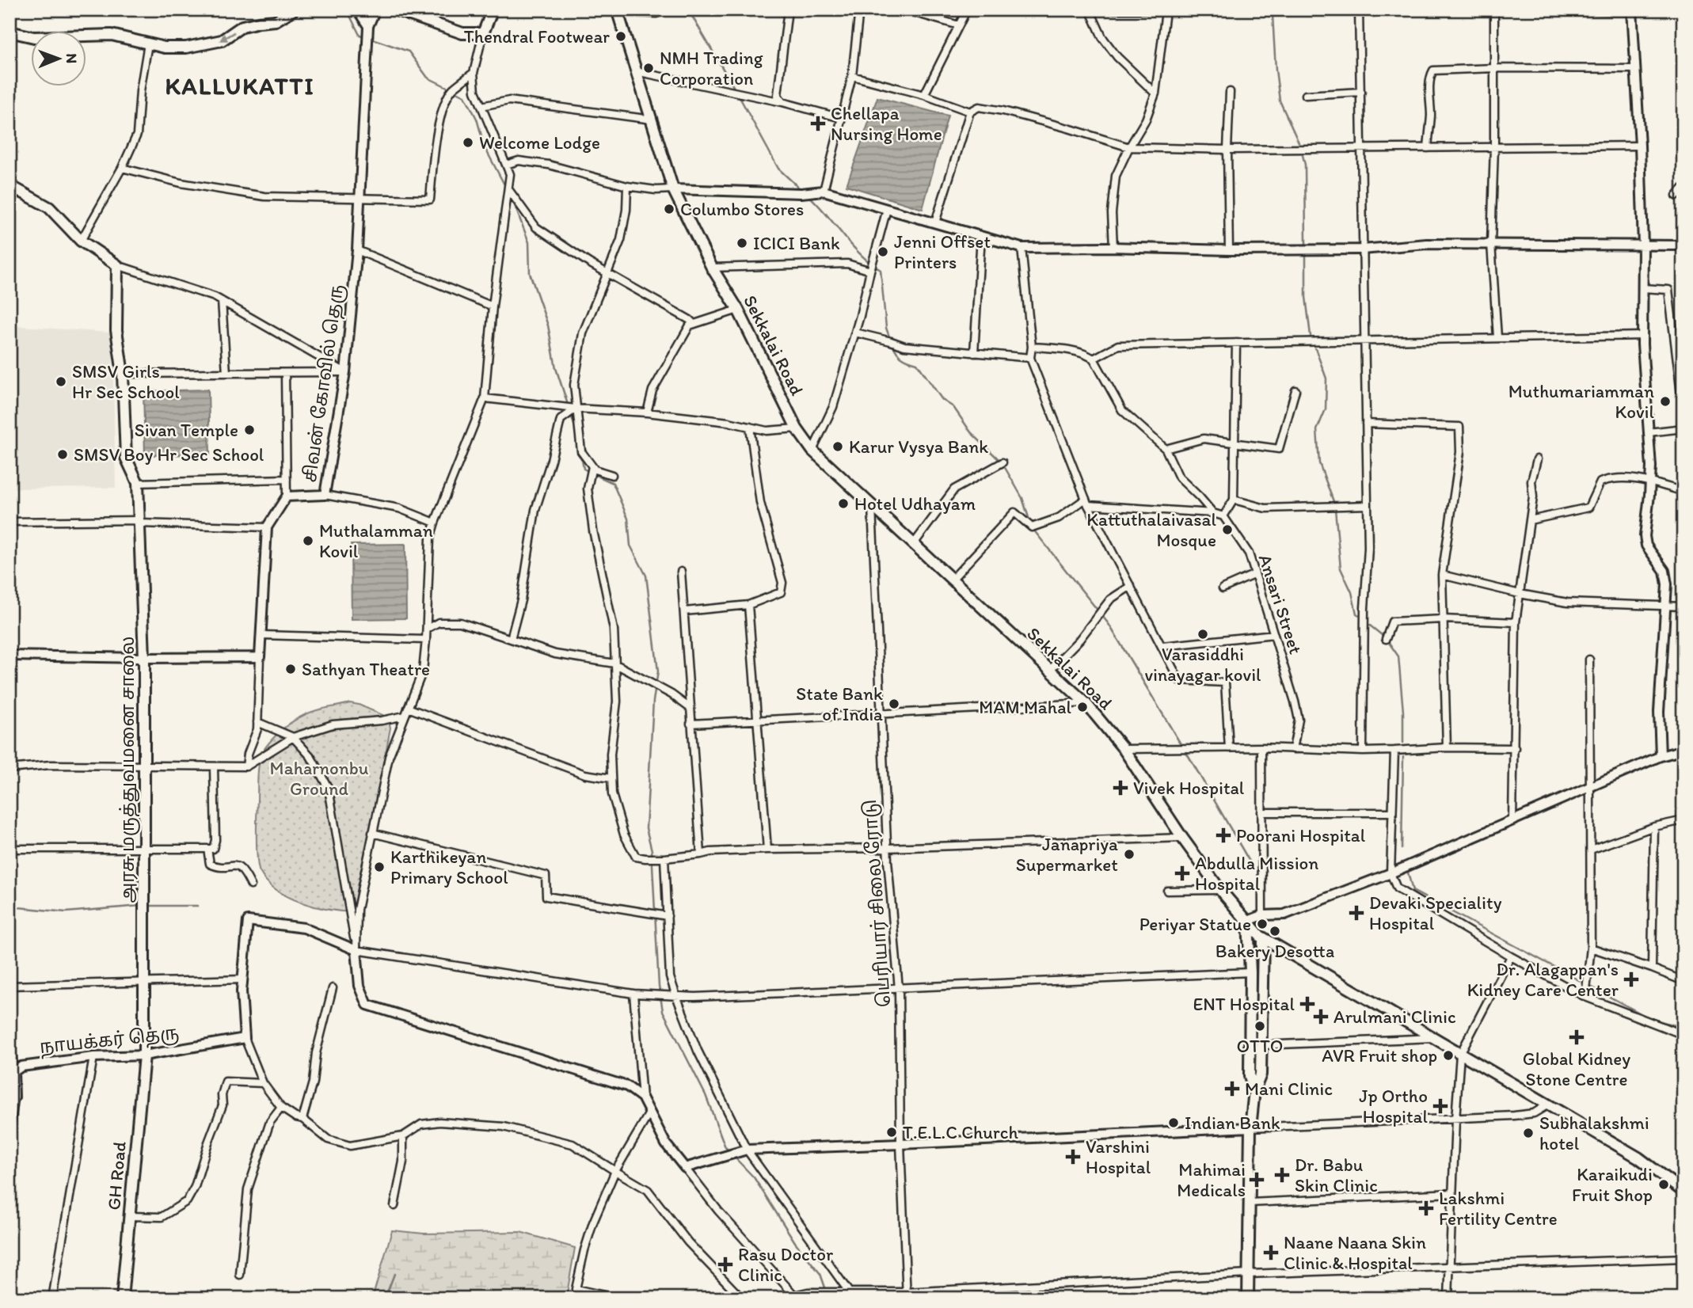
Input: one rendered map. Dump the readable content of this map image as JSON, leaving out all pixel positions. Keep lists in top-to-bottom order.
{
  "streets": {
    "main road": ["Sekkalai Road", "அரசு மருத்துவமனை சாலை", "GH Road"],
    "street": [
      "சிவன் கோவில் தெரு",
      "Ansari Street",
      "பெரியார் சிலை ரோடு",
      "நாயக்கர் தெரு"
    ]
  },
  "crossings": [
    ["Sekkalai Road", "பெரியார் சிலை ரோடு"],
    ["அரசு மருத்துவமனை சாலை", "நாயக்கர் தெரு"],
    ["அரசு மருத்துவமனை சாலை", "GH Road"],
    ["நாயக்கர் தெரு", "GH Road"]
  ],
  "districts": ["KALLUKATTI"],
  "parks": ["Maharnonbu Ground"],
  "places": {
    "other": [
      "Thendral Footwear",
      "NMH Trading Corporation",
      "Welcome Lodge",
      "Columbo Stores",
      "ICICI Bank",
      "Jenni Offset Printers",
      "SMSV Girls Hr Sec School",
      "Muthumariamman Kovil",
      "Sivan Temple",
      "Karur Vysya Bank",
      "SMSV Boy Hr Sec School",
      "Hotel Udhayam",
      "Kattuthalaivasal Mosque",
      "Muthalamman Kovil",
      "Varasiddhi vinayagar kovil",
      "Sathyan Theatre",
      "State Bank of India",
      "MAM Mahal",
      "Janapriya Supermarket",
      "Karthikeyan Primary School",
      "Periyar Statue",
      "Bakery Desotta",
      "OTTO",
      "AVR Fruit shop",
      "Indian Bank",
      "T.E.L.C Church",
      "Subhalakshmi hotel",
      "Karaikudi Fruit Shop"
    ],
    "health": [
      "Chellapa Nursing Home",
      "Vivek Hospital",
      "Poorani Hospital",
      "Abdulla Mission Hospital",
      "Devaki Speciality Hospital",
      "Dr. Alagappan's Kidney Care Center",
      "ENT Hospital",
      "Arulmani Clinic",
      "Global Kidney Stone Centre",
      "Mani Clinic",
      "Jp Ortho Hospital",
      "Varshini Hospital",
      "Dr. Babu Skin Clinic",
      "Mahimai Medicals",
      "Lakshmi Fertility Centre",
      "Naane Naana Skin Clinic & Hospital",
      "Rasu Doctor Clinic"
    ]
  },
  "north": "right"
}
